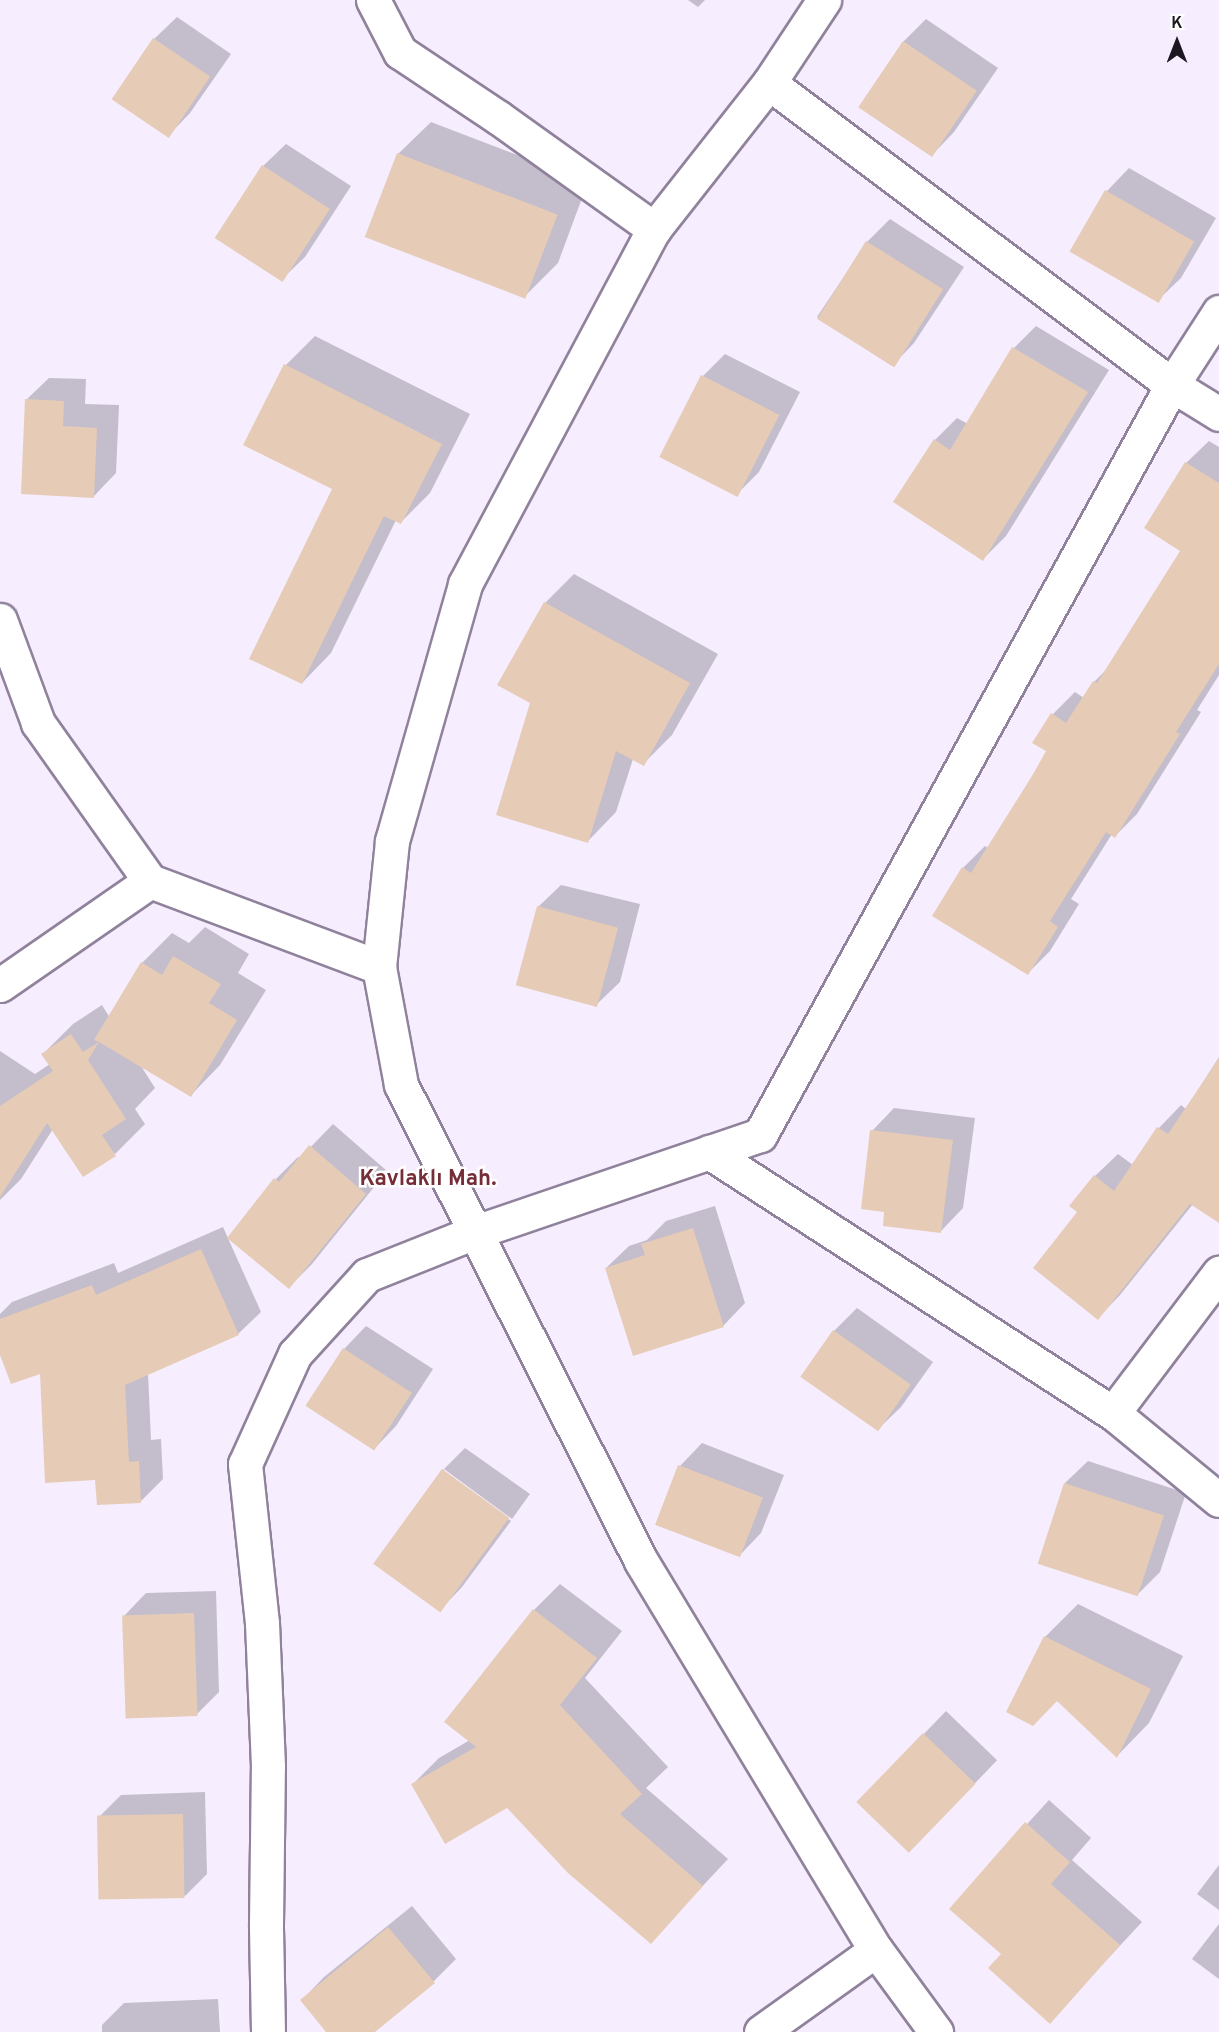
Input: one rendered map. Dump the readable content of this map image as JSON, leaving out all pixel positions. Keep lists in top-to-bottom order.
{
  "districts": ["Kavlaklı Mah."],
  "north": "top"
}
